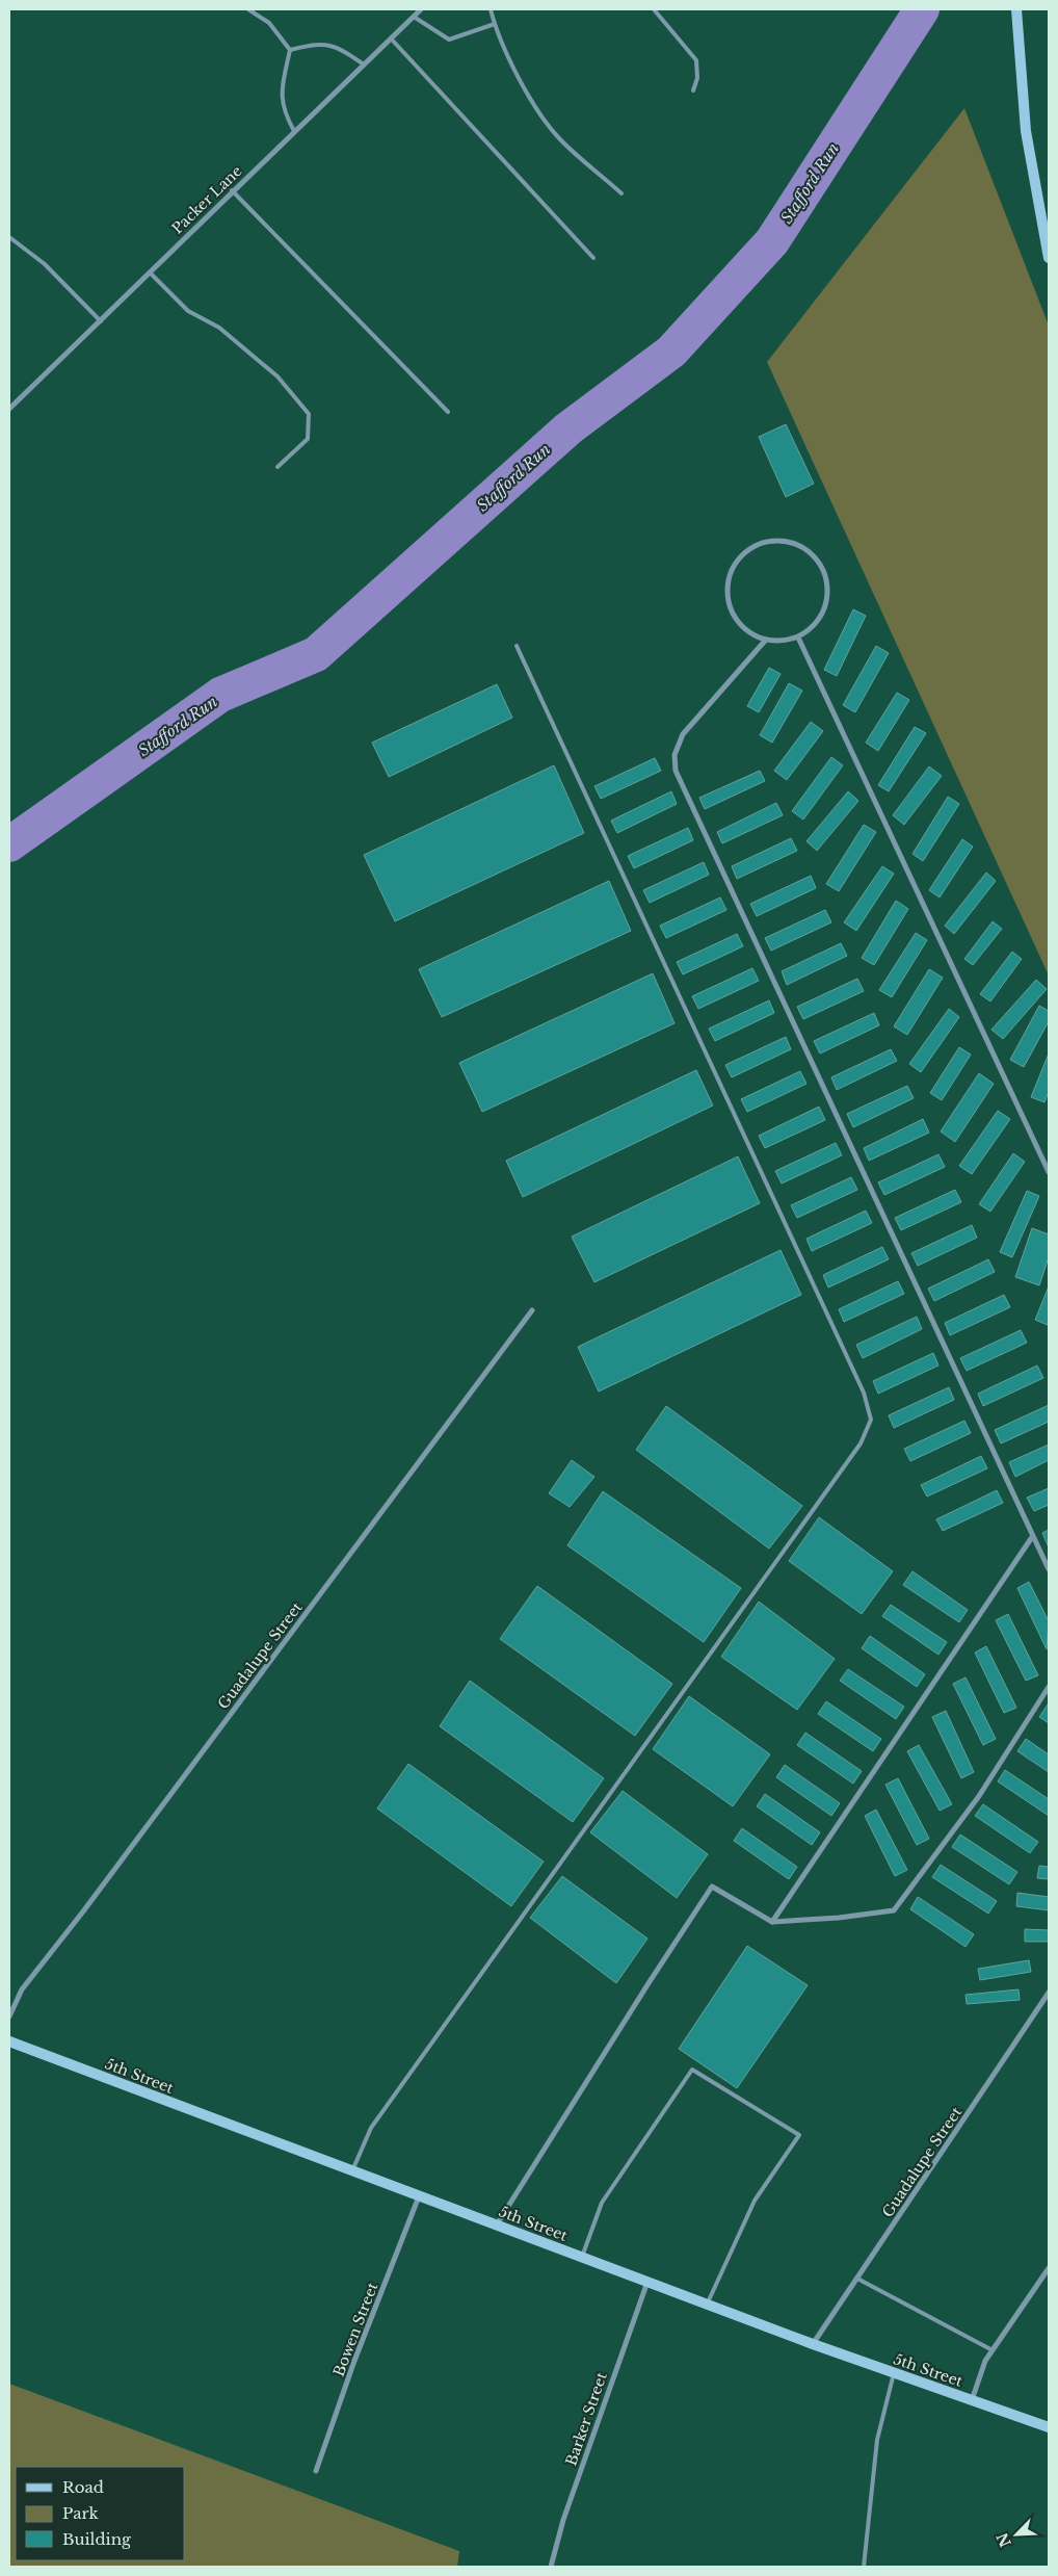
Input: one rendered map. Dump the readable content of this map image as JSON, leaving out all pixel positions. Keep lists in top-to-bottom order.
{
  "streets": {
    "main road": ["5th Street"],
    "street": [
      "Packer Lane",
      "Guadalupe Street",
      "Bowen Street",
      "Barker Street"
    ]
  },
  "crossings": [
    ["Guadalupe Street", "5th Street"],
    ["5th Street", "Bowen Street"],
    ["5th Street", "Barker Street"]
  ],
  "water": ["Stafford Run"],
  "legend": ["Road", "Park", "Building"],
  "north": "bottom left"
}
